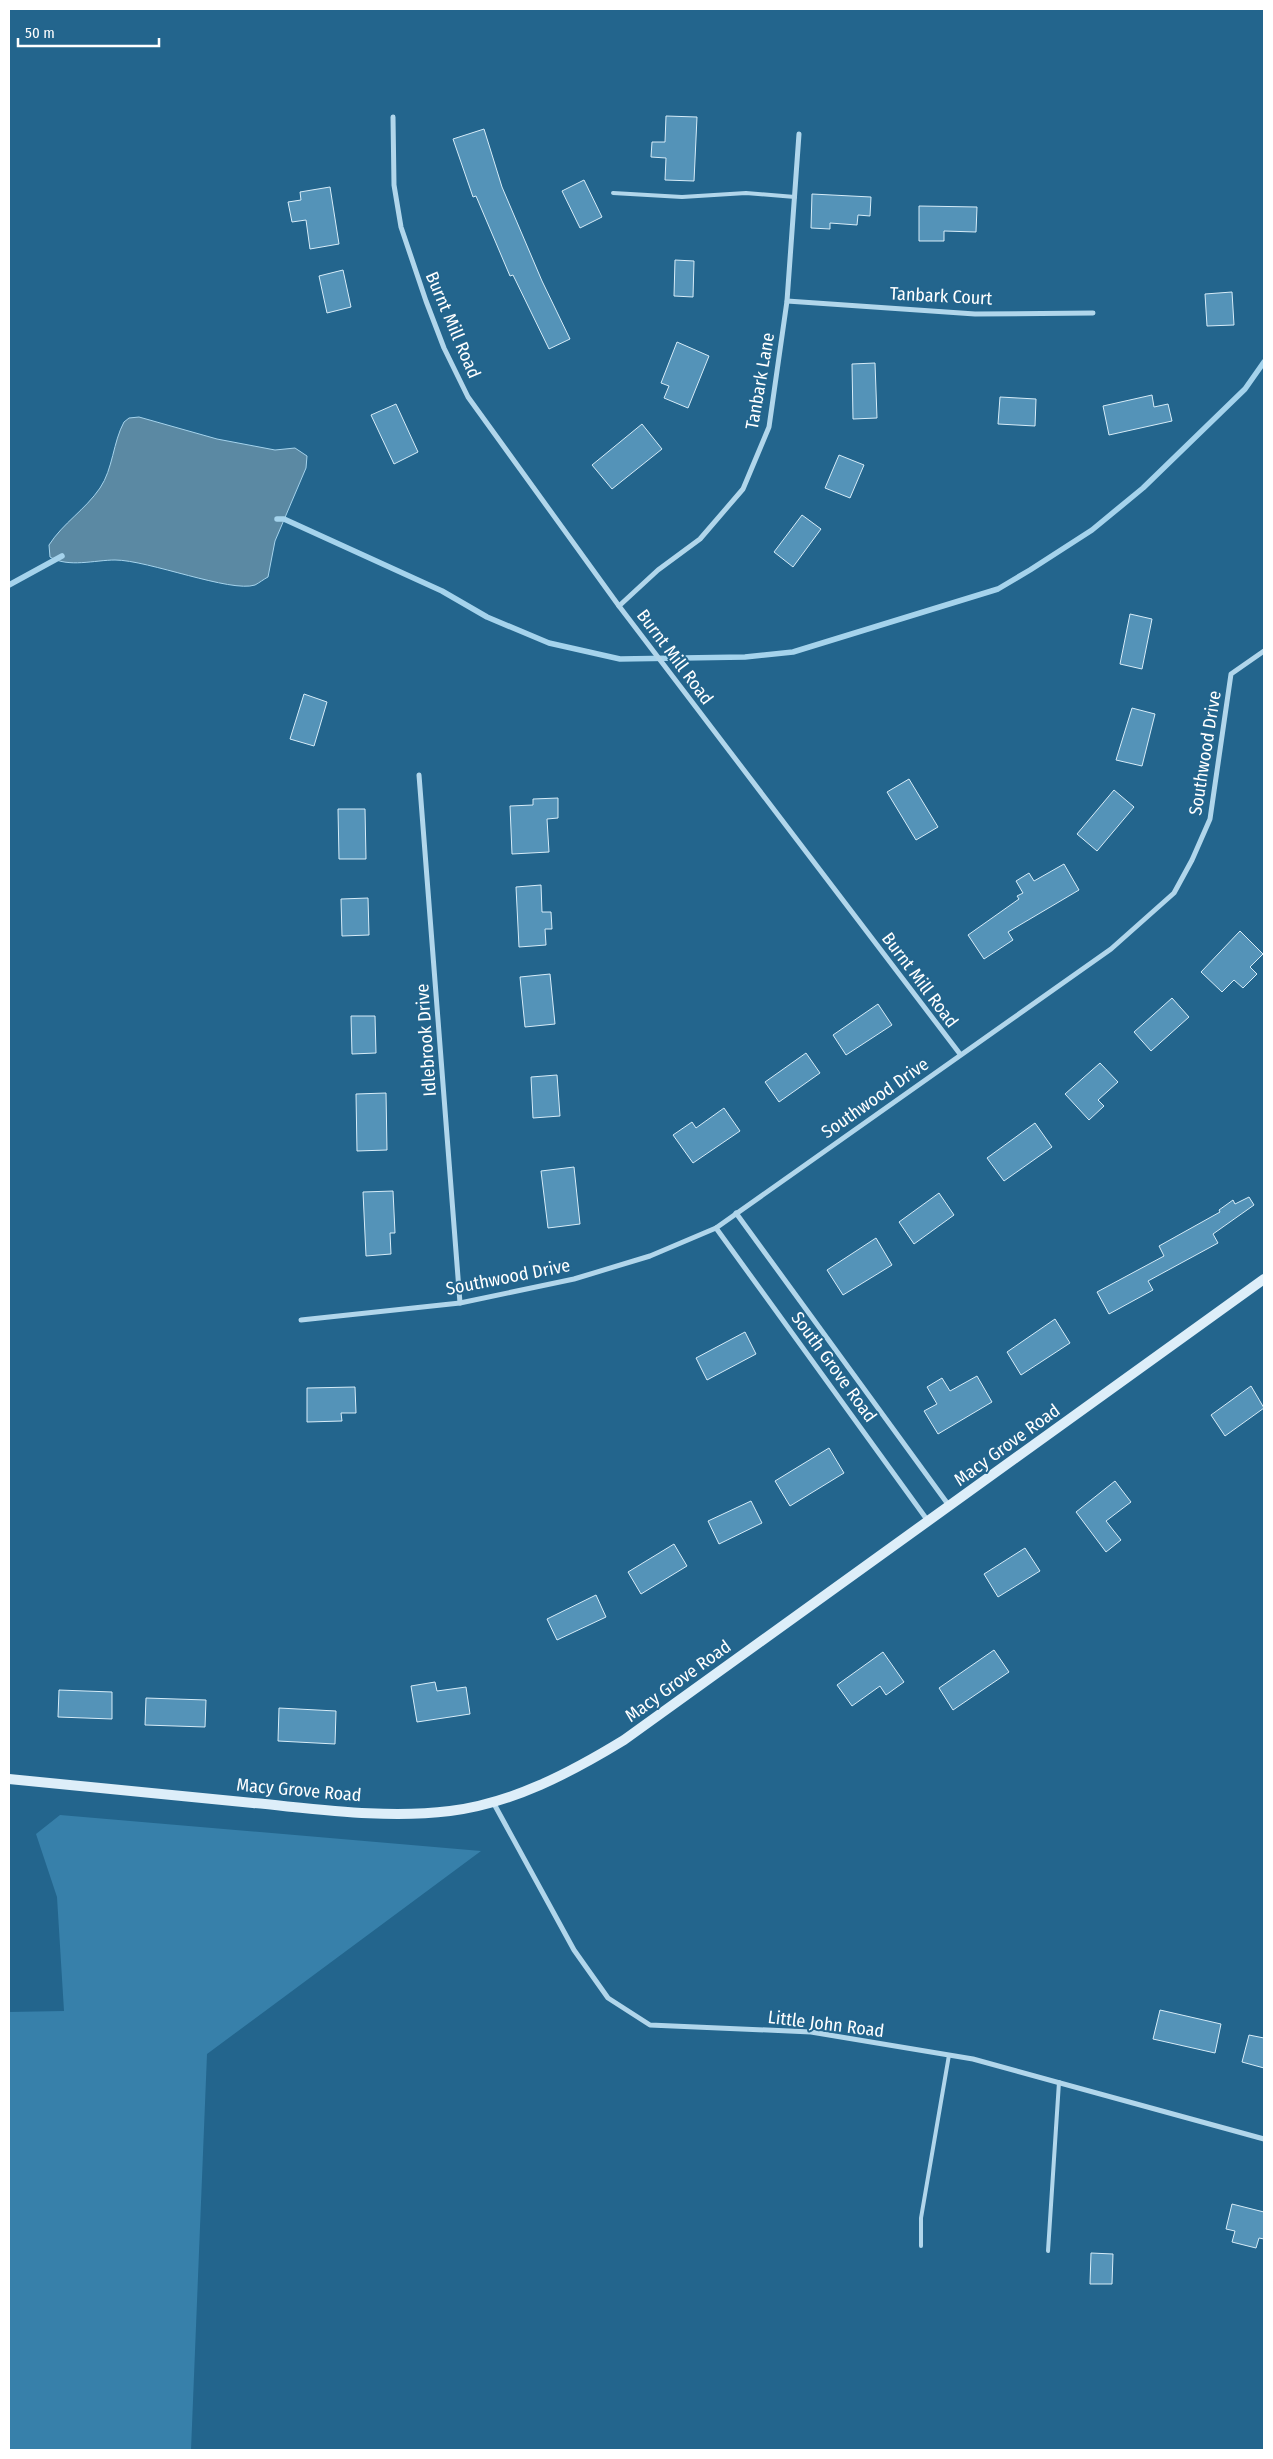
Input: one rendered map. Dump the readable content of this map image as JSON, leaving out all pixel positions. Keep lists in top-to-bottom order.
{
  "streets": {
    "main road": ["Macy Grove Road"],
    "street": [
      "Tanbark Court",
      "Burnt Mill Road",
      "Tanbark Lane",
      "Southwood Drive",
      "Idlebrook Drive",
      "South Grove Road",
      "Little John Road"
    ]
  },
  "crossings": [
    ["Tanbark Court", "Tanbark Lane"],
    ["Burnt Mill Road", "Tanbark Lane"],
    ["Burnt Mill Road", "Southwood Drive"],
    ["Southwood Drive", "Idlebrook Drive"],
    ["Southwood Drive", "South Grove Road"],
    ["South Grove Road", "Macy Grove Road"],
    ["Macy Grove Road", "Little John Road"]
  ],
  "scale_bar": "50 m"
}
